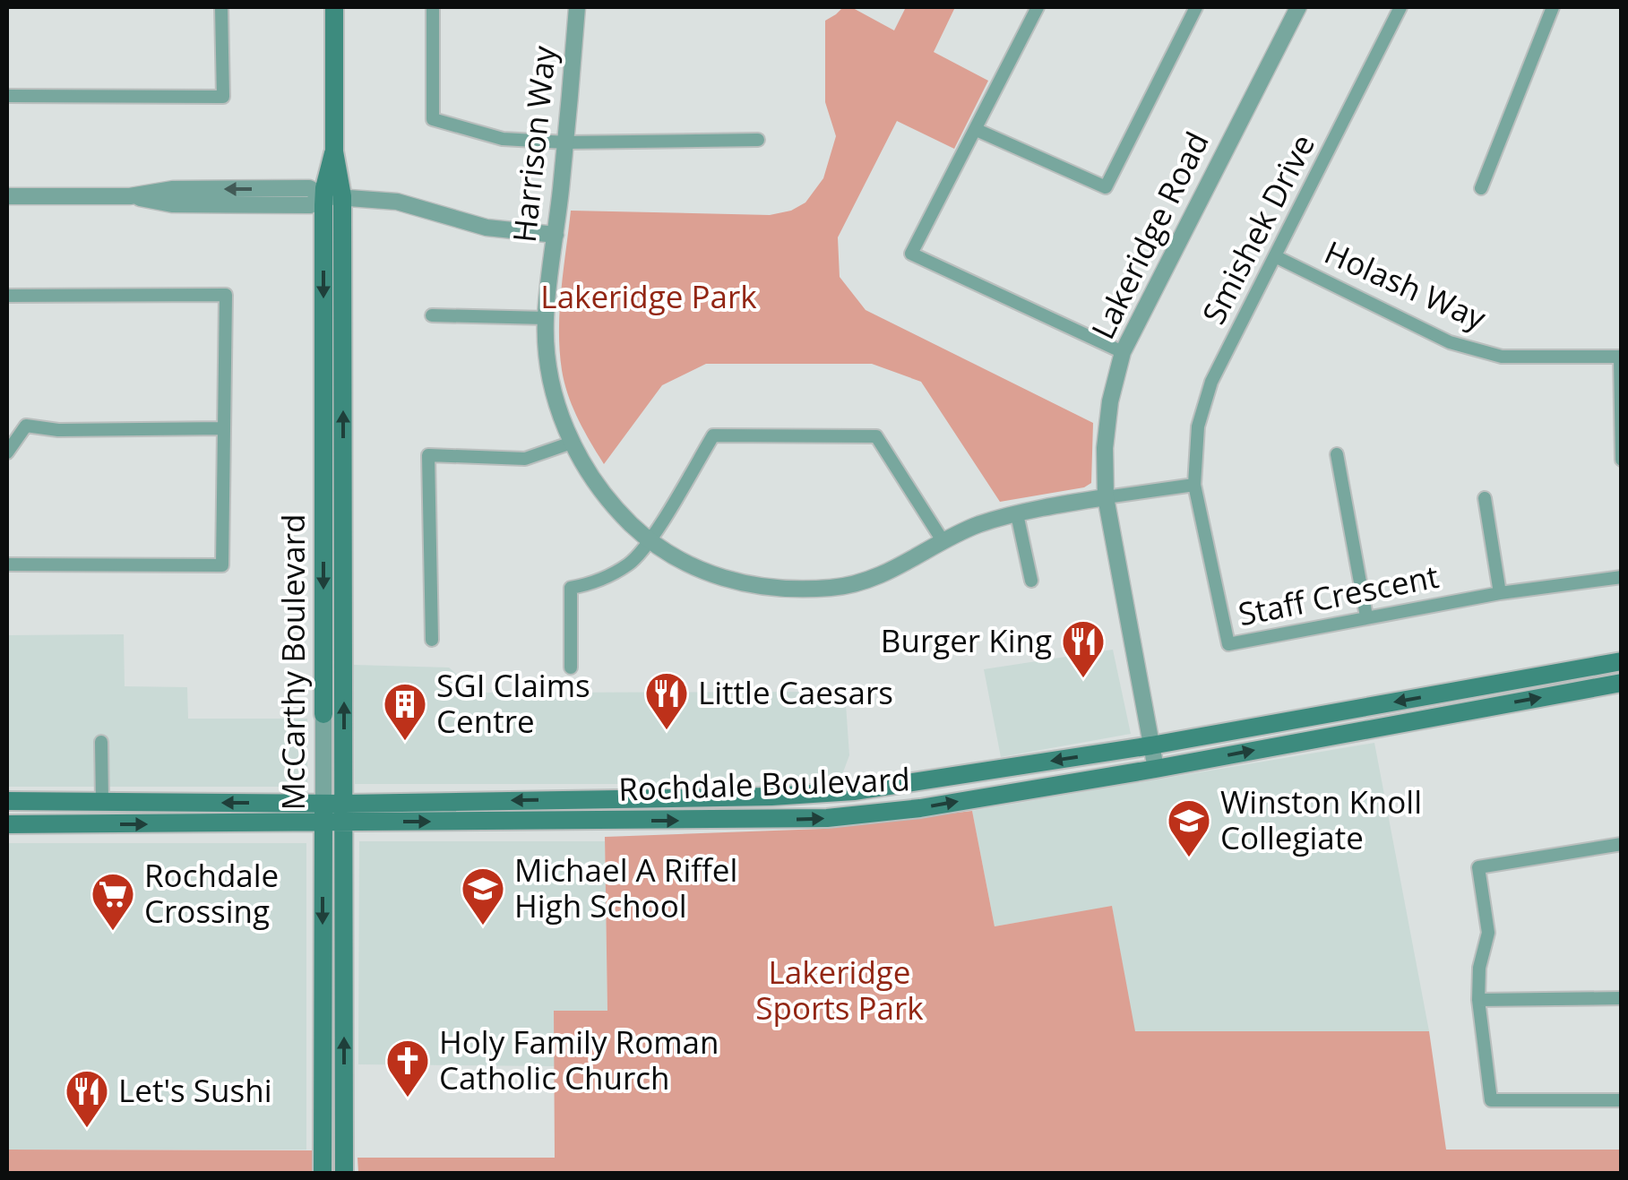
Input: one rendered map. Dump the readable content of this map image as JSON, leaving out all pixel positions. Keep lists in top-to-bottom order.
{
  "streets": {
    "main road": ["McCarthy Boulevard", "Rochdale Boulevard"],
    "street": [
      "Harrison Way",
      "Smishek Drive",
      "Lakeridge Road",
      "Holash Way",
      "Staff Crescent"
    ]
  },
  "crossings": [
    ["Harrison Way", "Smishek Drive"],
    ["Harrison Way", "Lakeridge Road"],
    ["Harrison Way", "Staff Crescent"],
    ["Smishek Drive", "Holash Way"],
    ["Smishek Drive", "Staff Crescent"],
    ["Lakeridge Road", "Rochdale Boulevard"],
    ["McCarthy Boulevard", "Rochdale Boulevard"]
  ],
  "parks": ["Lakeridge Park", "Lakeridge Sports Park"],
  "places": {
    "restaurant": ["Burger King", "Little Caesars", "Let's Sushi"],
    "building": ["SGI Claims Centre"],
    "school or university": ["Winston Knoll Collegiate", "Michael A Riffel High School"],
    "supermarket": ["Rochdale Crossing"],
    "church": ["Holy Family Roman Catholic Church"]
  }
}
